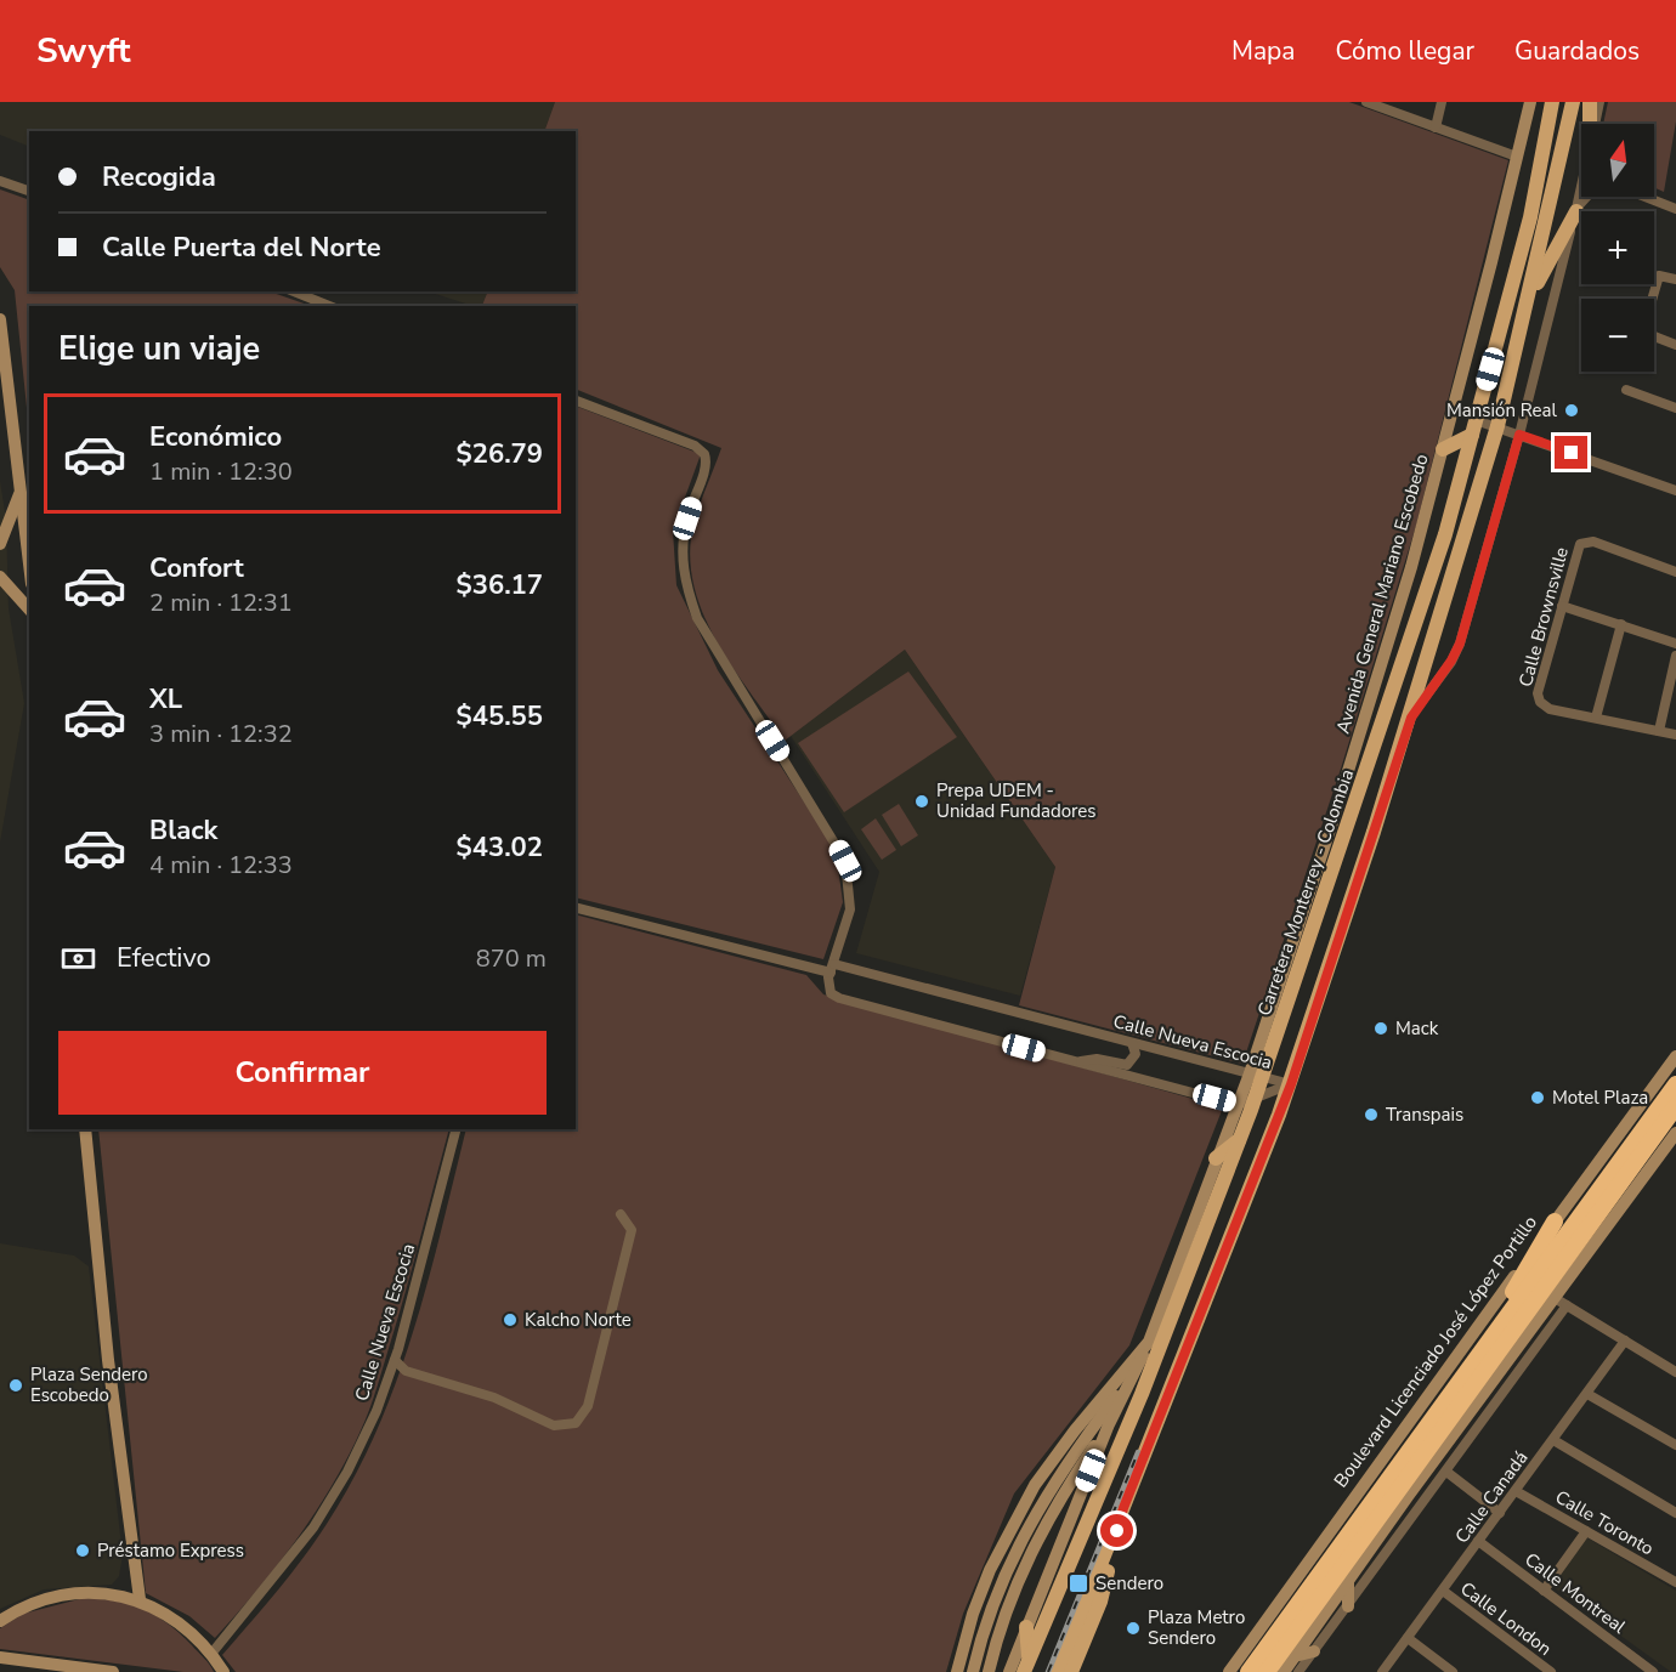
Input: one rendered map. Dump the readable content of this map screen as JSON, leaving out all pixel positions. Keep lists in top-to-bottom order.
{
  "streets": {
    "highway": ["Boulevard Licenciado José López Portillo"],
    "main road": ["Carretera Monterrey - Colombia"],
    "street": [
      "Avenida General Mariano Escobedo",
      "Calle Brownsville",
      "Calle Nueva Escocia",
      "Calle Canadá",
      "Calle Toronto",
      "Calle Montreal",
      "Calle London"
    ]
  },
  "crossings": [
    ["Avenida General Mariano Escobedo", "Carretera Monterrey - Colombia"],
    ["Avenida General Mariano Escobedo", "Calle Nueva Escocia"],
    ["Carretera Monterrey - Colombia", "Calle Nueva Escocia"],
    ["Calle Canadá", "Calle Toronto"],
    ["Calle Canadá", "Calle Montreal"],
    ["Calle Canadá", "Calle London"]
  ],
  "places": {
    "other": [
      "Mansión Real",
      "Prepa UDEM - Unidad Fundadores",
      "Mack",
      "Motel Plaza",
      "Transpais",
      "Kalcho Norte",
      "Plaza Sendero Escobedo",
      "Préstamo Express",
      "Plaza Metro Sendero"
    ],
    "transit": ["Sendero"]
  },
  "north": "top",
  "page": {
    "header": "Swyft",
    "nav": ["Mapa", "Cómo llegar", "Guardados"],
    "map_buttons": ["+", "−"],
    "banner": ["Recogida", "Calle Puerta del Norte"],
    "heading": "Elige un viaje",
    "list": [
      {
        "name": "Económico",
        "note": "1 min · 12:30",
        "value": "$26.79"
      },
      {
        "name": "Confort",
        "note": "2 min · 12:31",
        "value": "$36.17"
      },
      {
        "name": "XL",
        "note": "3 min · 12:32",
        "value": "$45.55"
      },
      {
        "name": "Black",
        "note": "4 min · 12:33",
        "value": "$43.02"
      }
    ],
    "pay": ["Efectivo", "870 m"],
    "buttons": "Confirmar"
  }
}
